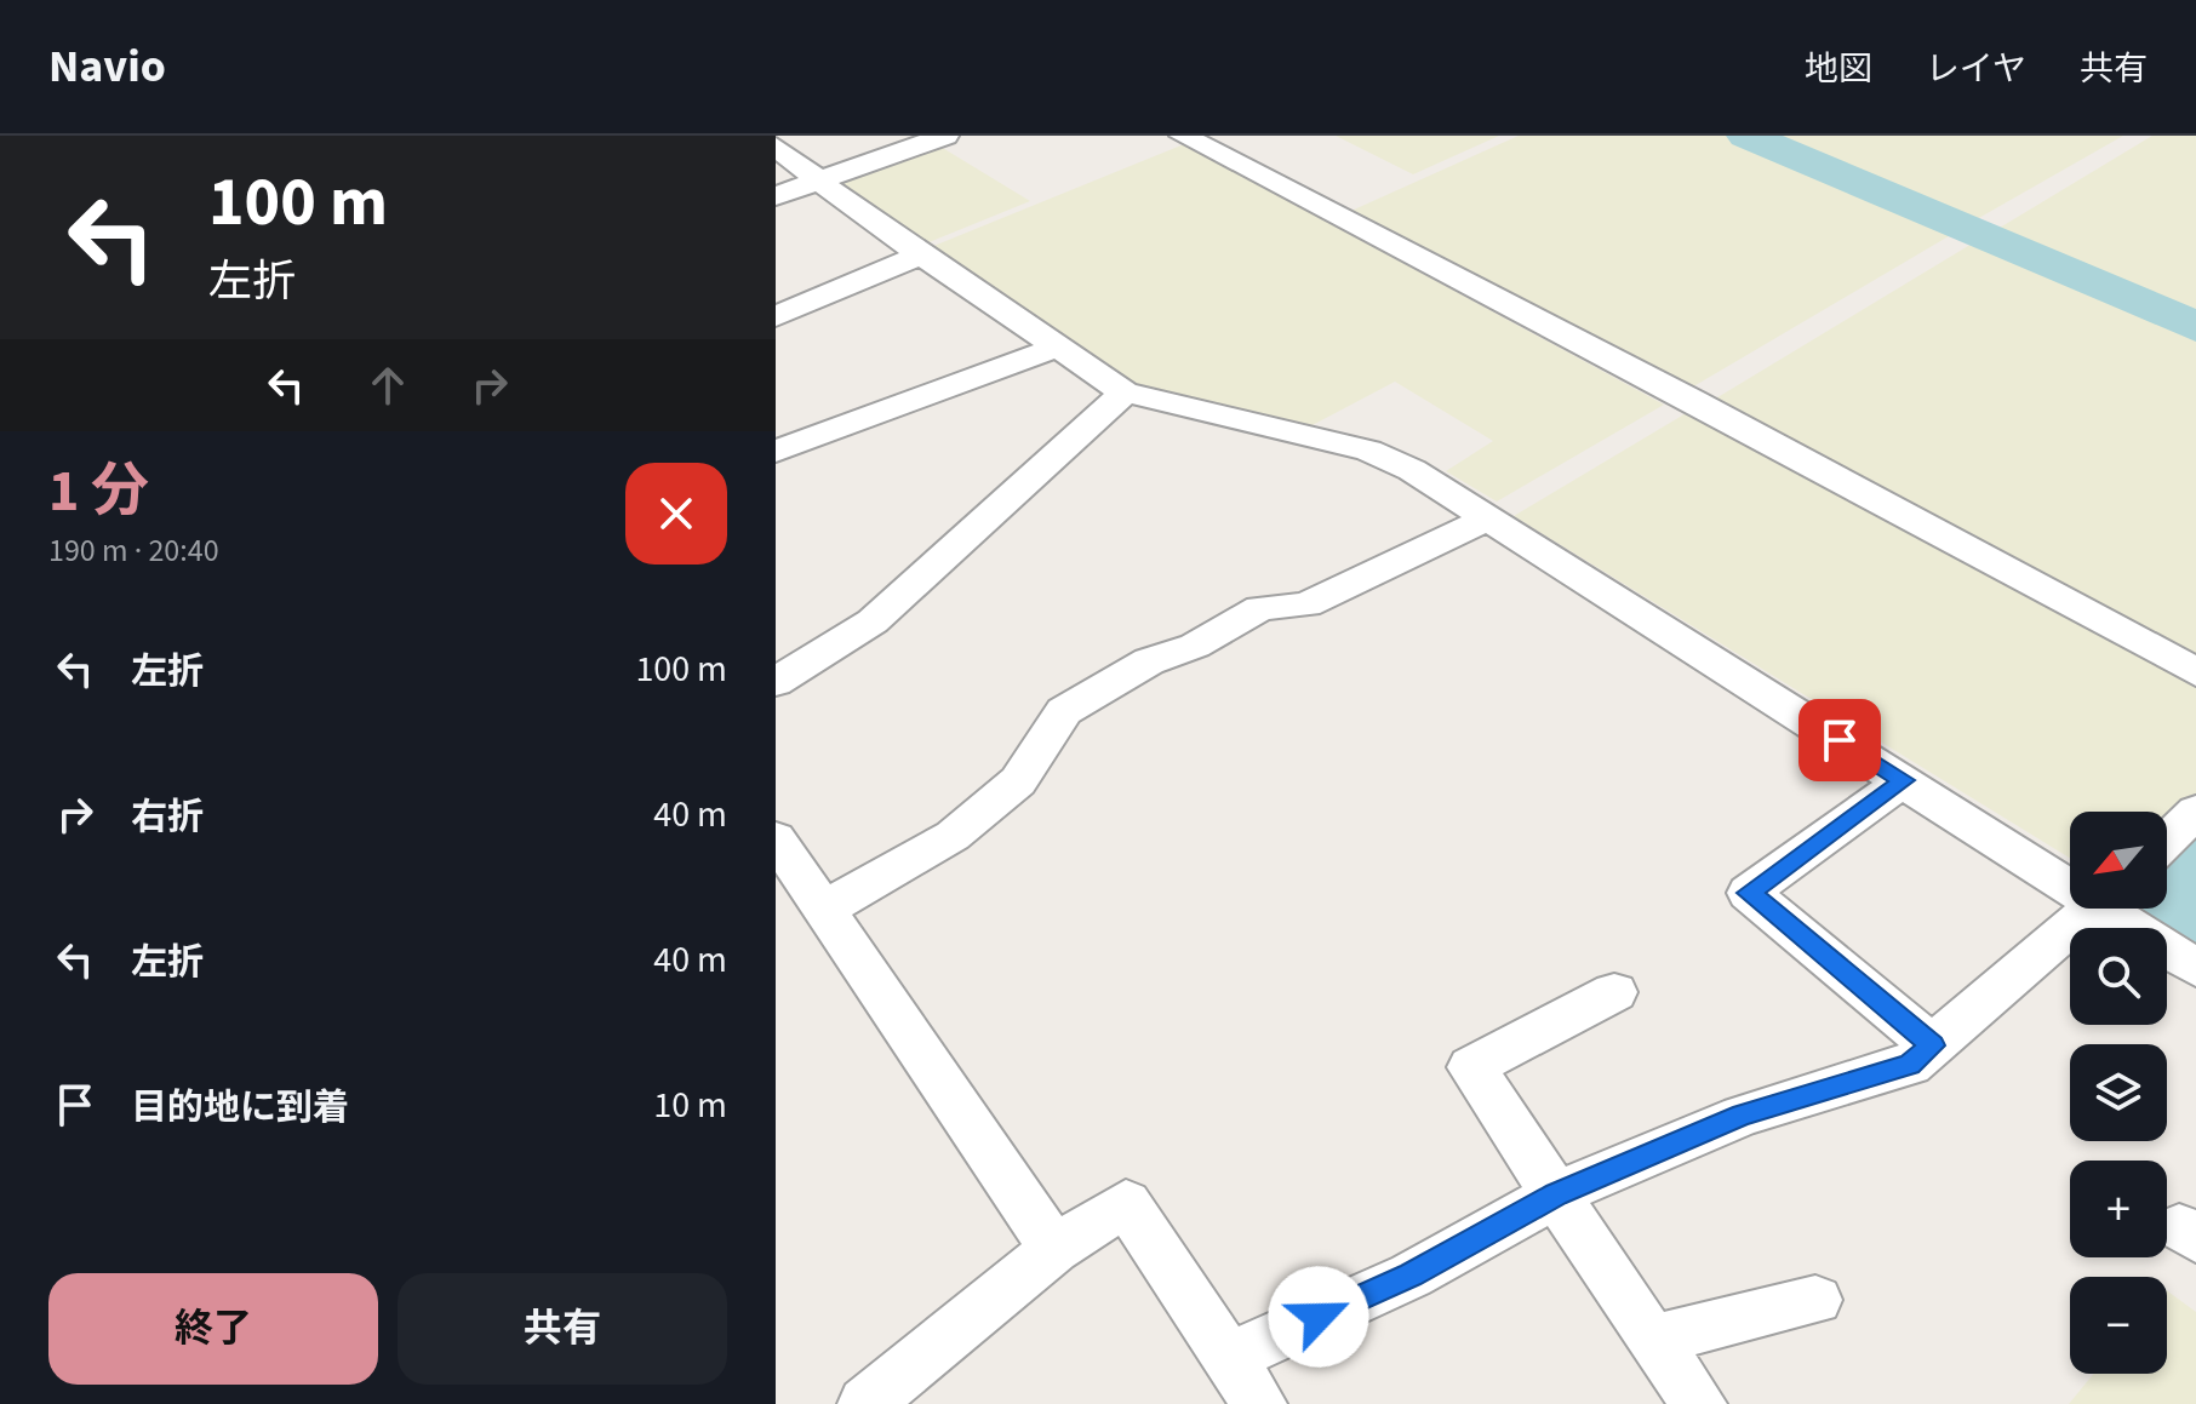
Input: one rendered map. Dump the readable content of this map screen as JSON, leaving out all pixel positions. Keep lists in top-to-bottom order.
{
  "north": "bottom left",
  "page": {
    "header": "Navio",
    "nav": ["地図", "レイヤ", "共有"],
    "turn": ["100 m", "左折"],
    "heading": ["1 分", "190 m · 20:40"],
    "list": [
      {
        "name": "左折",
        "value": "100 m"
      },
      {
        "name": "右折",
        "value": "40 m"
      },
      {
        "name": "左折",
        "value": "40 m"
      },
      {
        "name": "目的地に到着",
        "value": "10 m"
      }
    ],
    "map_buttons": ["+", "−"],
    "buttons": ["終了", "共有"]
  }
}
